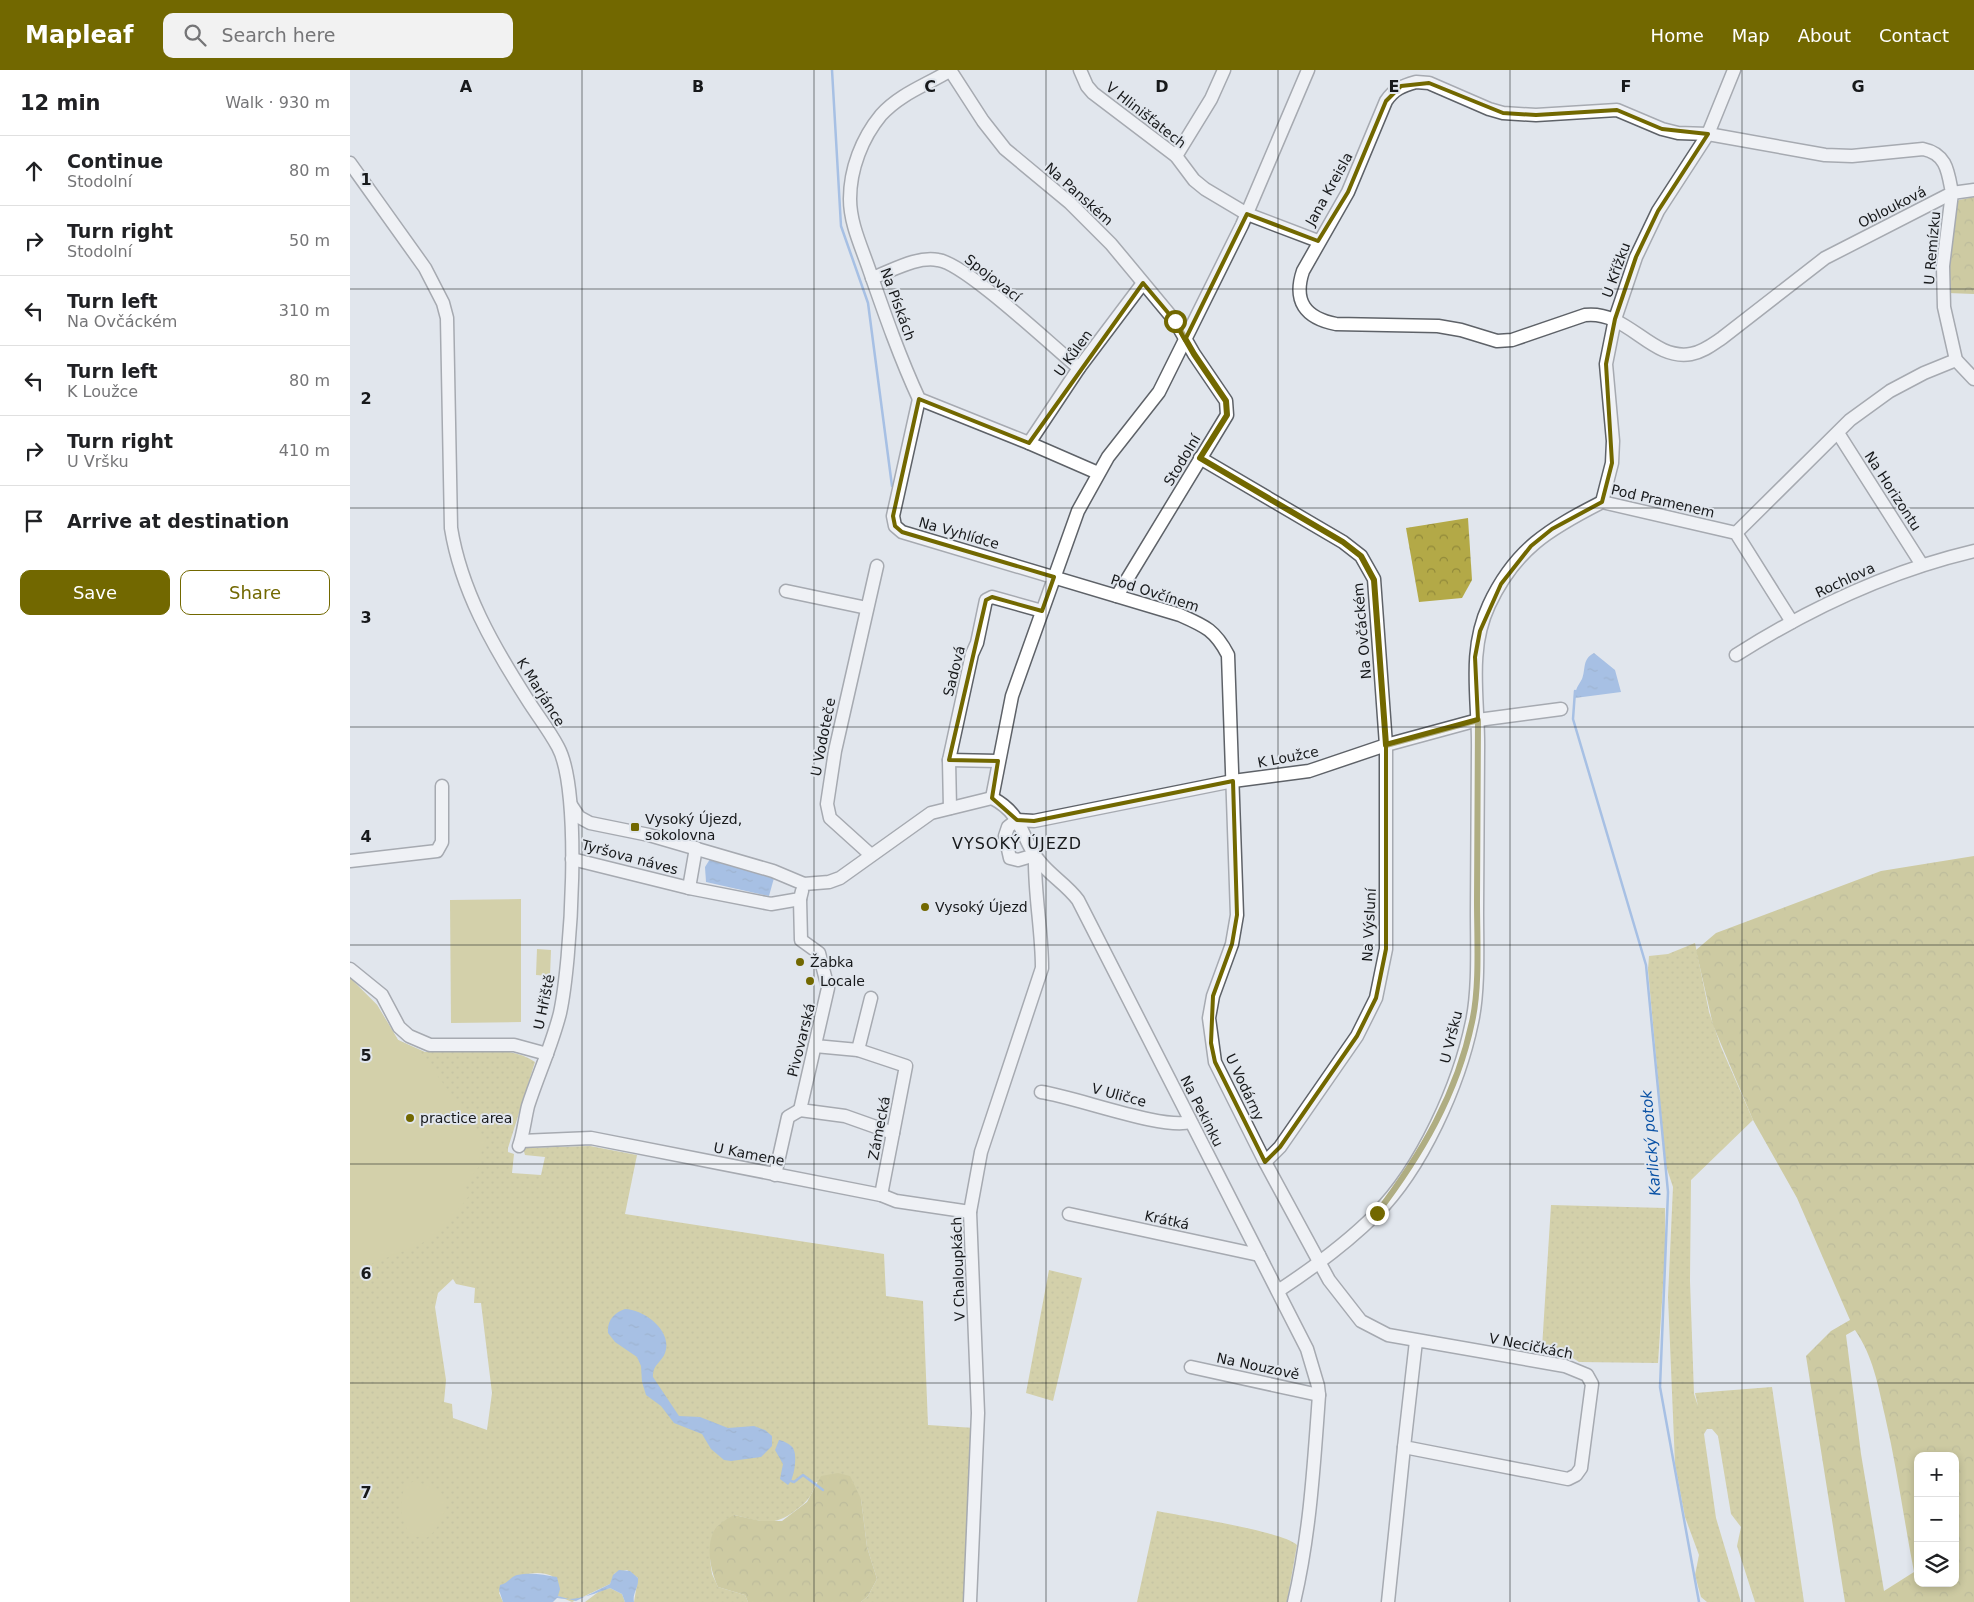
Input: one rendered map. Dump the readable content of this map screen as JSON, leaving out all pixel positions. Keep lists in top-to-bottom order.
{
  "streets": {
    "street": [
      "V Hlinišťatech",
      "Jana Kreisla",
      "Na Panském",
      "Oblouková",
      "U Remízku",
      "U Křížku",
      "Spojovací",
      "Na Pískách",
      "U Kůlen",
      "Stodolní",
      "Na Horizontu",
      "Pod Pramenem",
      "Na Vyhlídce",
      "Rochlova",
      "Pod Ovčínem",
      "Na Ovčáckém",
      "Sadová",
      "K Marjánce",
      "U Vodoteče",
      "K Loužce",
      "Tyršova náves",
      "Na Výsluní",
      "U Hřiště",
      "U Vršku",
      "Pivovarská",
      "U Vodárny",
      "V Uličce",
      "Na Pekinku",
      "Zámecká",
      "U Kamene",
      "Krátká",
      "V Chaloupkách",
      "V Necičkách",
      "Na Nouzově"
    ]
  },
  "crossings": [
    ["V Hlinišťatech", "Jana Kreisla"],
    ["Jana Kreisla", "Oblouková"],
    ["Jana Kreisla", "U Křížku"],
    ["Na Panském", "Na Pískách"],
    ["Na Panském", "U Kůlen"],
    ["Na Panském", "Stodolní"],
    ["Oblouková", "U Remízku"],
    ["Oblouková", "U Křížku"],
    ["U Křížku", "Pod Pramenem"],
    ["Spojovací", "Na Pískách"],
    ["Spojovací", "U Kůlen"],
    ["Na Pískách", "Na Vyhlídce"],
    ["Stodolní", "Pod Ovčínem"],
    ["Stodolní", "Na Ovčáckém"],
    ["Na Horizontu", "Rochlova"],
    ["Pod Pramenem", "K Loužce"],
    ["Pod Pramenem", "U Vršku"],
    ["Na Vyhlídce", "Pod Ovčínem"],
    ["Pod Ovčínem", "K Loužce"],
    ["Pod Ovčínem", "U Vodárny"],
    ["Na Ovčáckém", "K Loužce"],
    ["Na Ovčáckém", "Na Výsluní"],
    ["Sadová", "Tyršova náves"],
    ["K Marjánce", "Tyršova náves"],
    ["U Vodoteče", "Tyršova náves"],
    ["K Loužce", "Na Výsluní"],
    ["K Loužce", "U Vršku"],
    ["K Loužce", "U Vodárny"],
    ["Tyršova náves", "U Hřiště"],
    ["Tyršova náves", "Pivovarská"],
    ["Na Výsluní", "U Vodárny"],
    ["U Hřiště", "U Kamene"],
    ["U Vršku", "U Vodárny"],
    ["U Vršku", "Na Pekinku"],
    ["Pivovarská", "U Kamene"],
    ["U Vodárny", "V Necičkách"],
    ["V Uličce", "Na Pekinku"],
    ["Na Pekinku", "Krátká"],
    ["Na Pekinku", "V Chaloupkách"],
    ["Na Pekinku", "Na Nouzově"],
    ["Zámecká", "U Kamene"],
    ["U Kamene", "V Chaloupkách"]
  ],
  "districts": ["VYSOKÝ ÚJEZD"],
  "water": ["Karlický potok"],
  "places": {
    "transit": ["Vysoký Újezd, sokolovna"],
    "other": [
      "Vysoký Újezd",
      "Žabka",
      "Locale",
      "practice area"
    ]
  },
  "page": {
    "header": "Mapleaf",
    "search": "Search here",
    "nav": [
      "Home",
      "Map",
      "About",
      "Contact"
    ],
    "heading": ["12 min", "Walk · 930 m"],
    "list": [
      ["Continue", "Stodolní", "80 m"],
      ["Turn right", "Stodolní", "50 m"],
      ["Turn left", "Na Ovčáckém", "310 m"],
      ["Turn left", "K Loužce", "80 m"],
      ["Turn right", "U Vršku", "410 m"],
      "Arrive at destination"
    ],
    "buttons": ["Save", "Share"],
    "map_buttons": ["+", "−"]
  },
  "grid": {
    "columns": [
      "A",
      "B",
      "C",
      "D",
      "E",
      "F",
      "G"
    ],
    "rows": [
      "1",
      "2",
      "3",
      "4",
      "5",
      "6",
      "7"
    ]
  }
}
